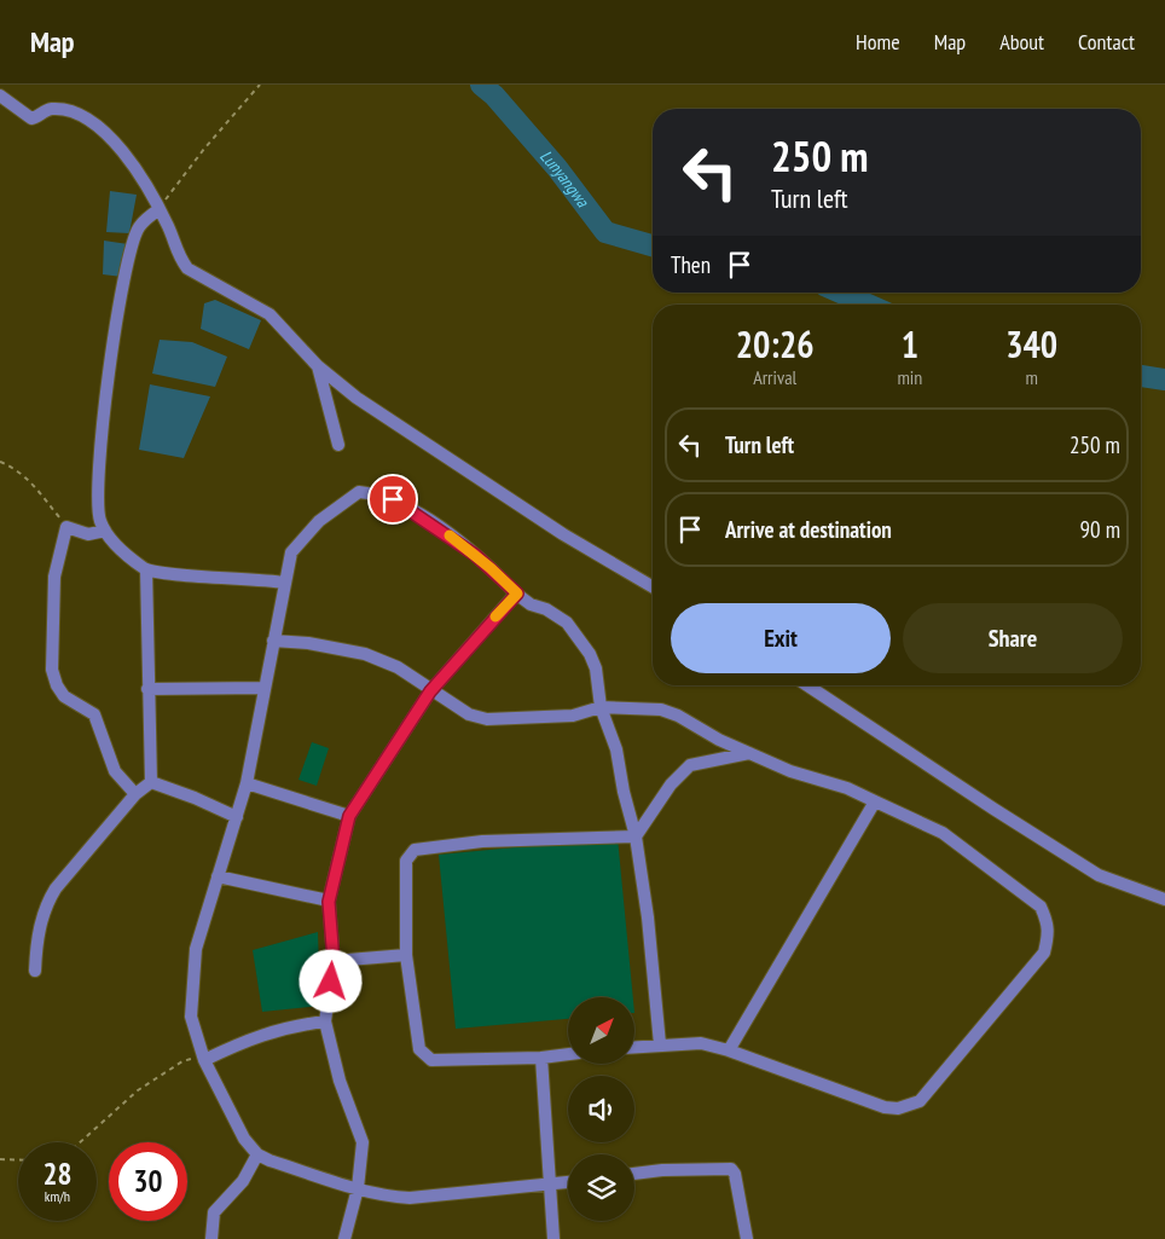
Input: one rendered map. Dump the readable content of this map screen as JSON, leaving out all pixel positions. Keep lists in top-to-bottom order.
{
  "water": ["Lunyangwa"],
  "north": "top right",
  "page": {
    "header": "Map",
    "nav": [
      "Home",
      "Map",
      "About",
      "Contact"
    ],
    "turn": ["250 m", "Turn left"],
    "then": "Then",
    "eta": [
      "20:26",
      "Arrival",
      "1",
      "min",
      "340",
      "m"
    ],
    "list": [
      {
        "name": "Turn left",
        "value": "250 m"
      },
      {
        "name": "Arrive at destination",
        "value": "90 m"
      }
    ],
    "buttons": ["Exit", "Share"],
    "speed": "28 km/h",
    "limit": "30"
  }
}
